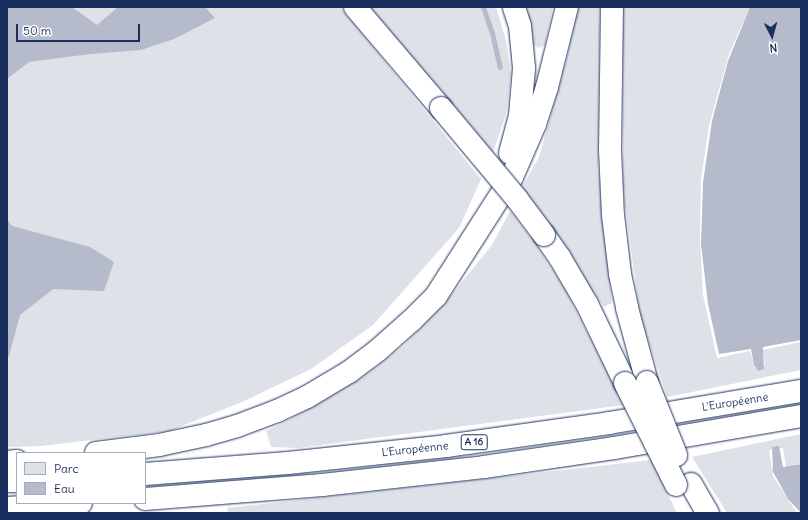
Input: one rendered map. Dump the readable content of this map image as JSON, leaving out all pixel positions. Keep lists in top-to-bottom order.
{
  "streets": {
    "highway": ["L'Européenne", "A 16"]
  },
  "legend": ["Parc", "Eau"],
  "scale_bar": "50 m",
  "north": "bottom"
}
